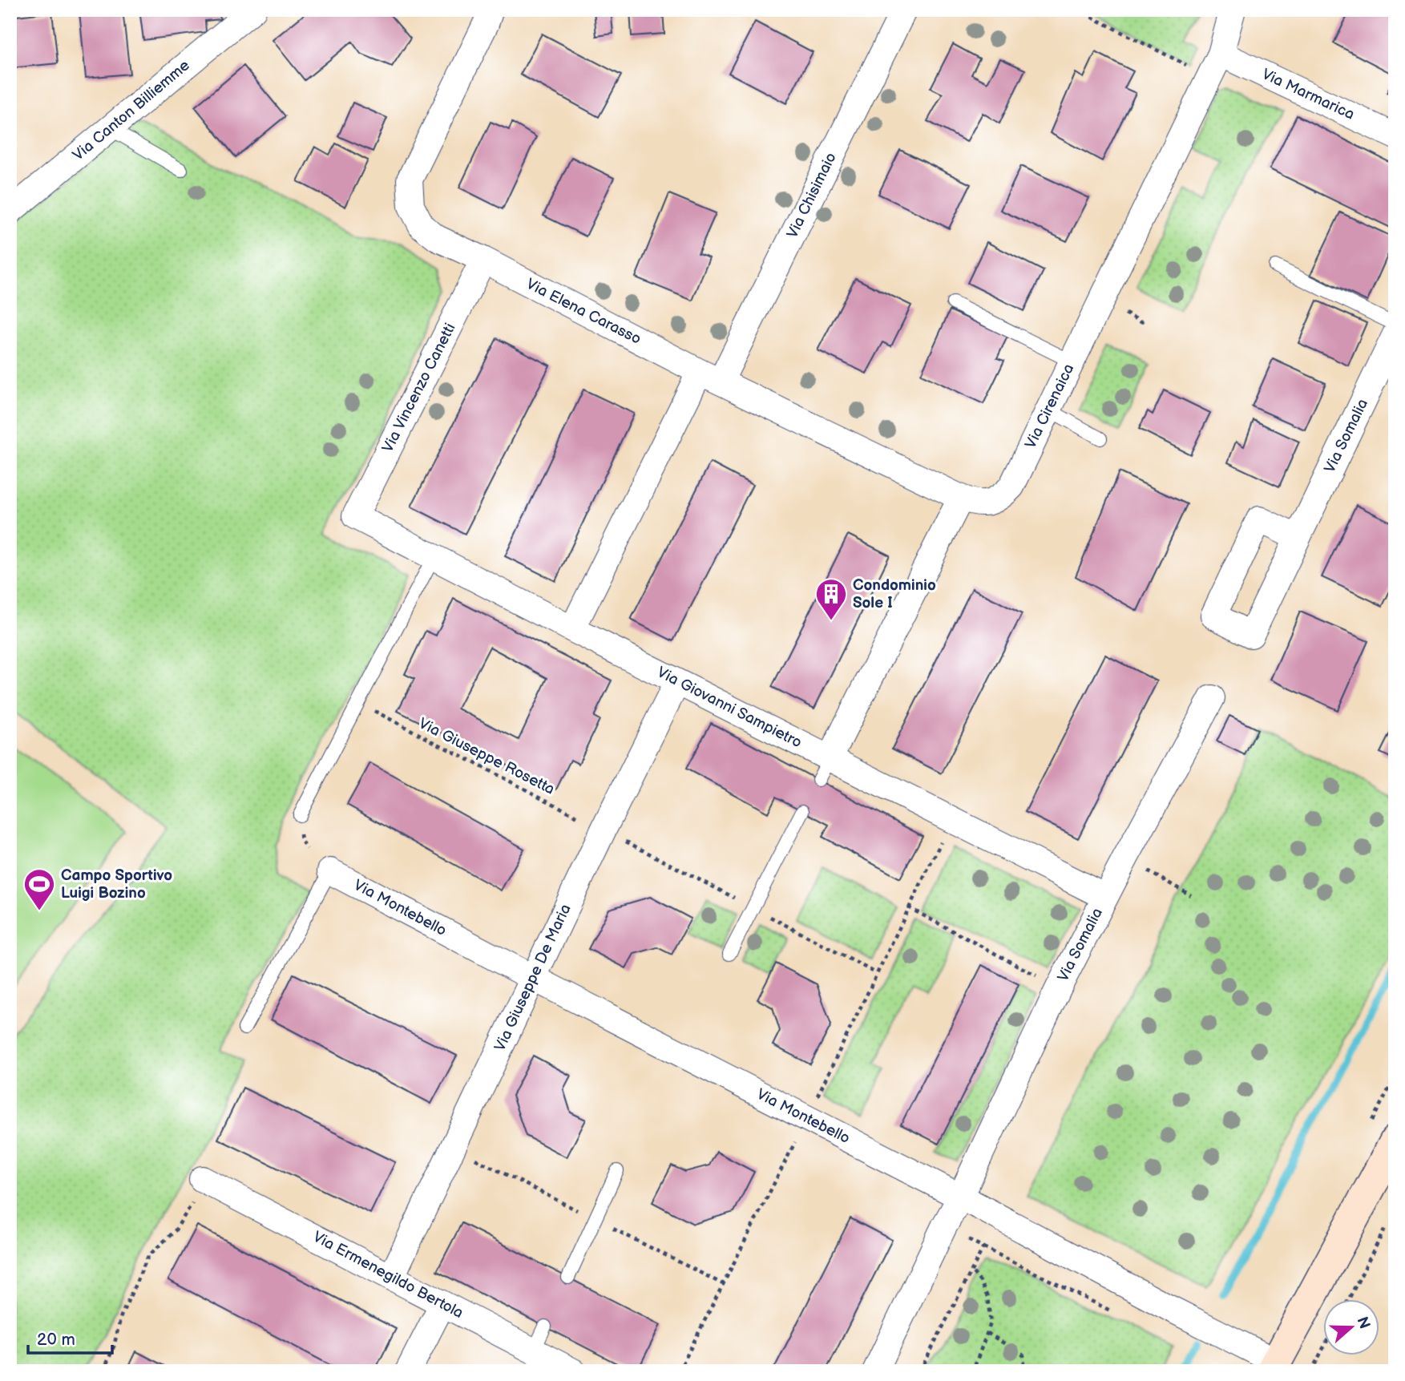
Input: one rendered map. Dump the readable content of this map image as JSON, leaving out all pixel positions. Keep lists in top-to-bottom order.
{
  "streets": {
    "street": [
      "Via Marmarica",
      "Via Canton Billiemme",
      "Via Chisimaio",
      "Via Elena Carasso",
      "Via Vincenzo Canetti",
      "Via Cirenaica",
      "Via Somalia",
      "Via Giovanni Sampietro",
      "Via Montebello",
      "Via Giuseppe De Maria",
      "Via Ermenegildo Bertola"
    ],
    "path": ["Via Giuseppe Rosetta"]
  },
  "crossings": [
    ["Via Marmarica", "Via Cirenaica"],
    ["Via Chisimaio", "Via Elena Carasso"],
    ["Via Chisimaio", "Via Giovanni Sampietro"],
    ["Via Elena Carasso", "Via Vincenzo Canetti"],
    ["Via Elena Carasso", "Via Cirenaica"],
    ["Via Vincenzo Canetti", "Via Giovanni Sampietro"],
    ["Via Somalia", "Via Giovanni Sampietro"],
    ["Via Somalia", "Via Montebello"],
    ["Via Giovanni Sampietro", "Via Giuseppe De Maria"],
    ["Via Giuseppe Rosetta", "Via Giuseppe De Maria"],
    ["Via Montebello", "Via Giuseppe De Maria"],
    ["Via Giuseppe De Maria", "Via Ermenegildo Bertola"]
  ],
  "places": {
    "building": ["Condominio Sole I"],
    "sports": ["Campo Sportivo Luigi Bozino"]
  },
  "scale_bar": "20 m",
  "north": "right"
}
